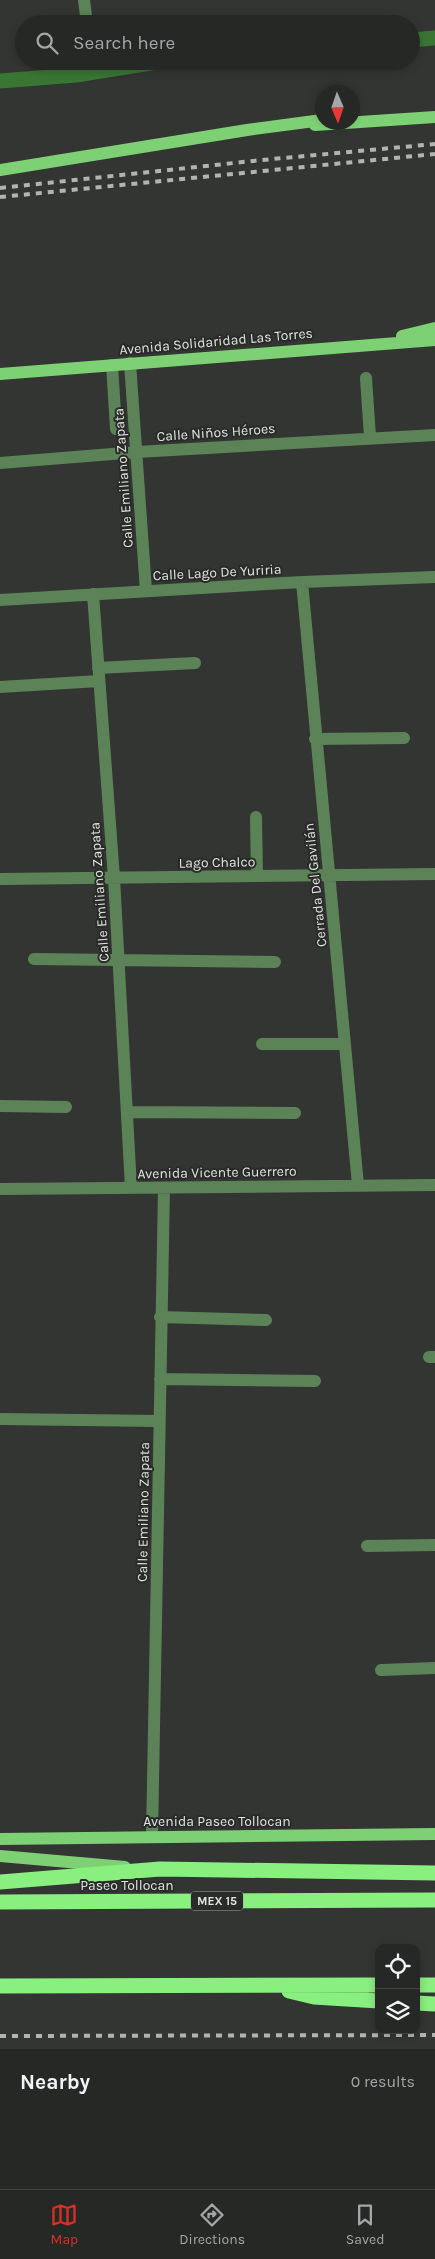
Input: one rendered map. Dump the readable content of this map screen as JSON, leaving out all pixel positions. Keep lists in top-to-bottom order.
{
  "streets": {
    "highway": ["Paseo Tollocan", "MEX 15"],
    "main road": ["Avenida Solidaridad Las Torres", "Avenida Paseo Tollocan"],
    "street": [
      "Calle Niños Héroes",
      "Calle Emiliano Zapata",
      "Calle Lago De Yuriria",
      "Lago Chalco",
      "Cerrada Del Gavilán",
      "Avenida Vicente Guerrero"
    ]
  },
  "crossings": [
    ["Avenida Solidaridad Las Torres", "Calle Emiliano Zapata"],
    ["Calle Niños Héroes", "Calle Emiliano Zapata"],
    ["Calle Emiliano Zapata", "Calle Lago De Yuriria"],
    ["Calle Emiliano Zapata", "Lago Chalco"],
    ["Calle Emiliano Zapata", "Avenida Vicente Guerrero"],
    ["Calle Emiliano Zapata", "Avenida Paseo Tollocan"],
    ["Calle Lago De Yuriria", "Cerrada Del Gavilán"],
    ["Lago Chalco", "Cerrada Del Gavilán"],
    ["Cerrada Del Gavilán", "Avenida Vicente Guerrero"]
  ],
  "north": "bottom",
  "page": {
    "search": "Search here",
    "heading": ["Nearby", "0 results"],
    "nav": ["Map", "Directions", "Saved"]
  }
}
